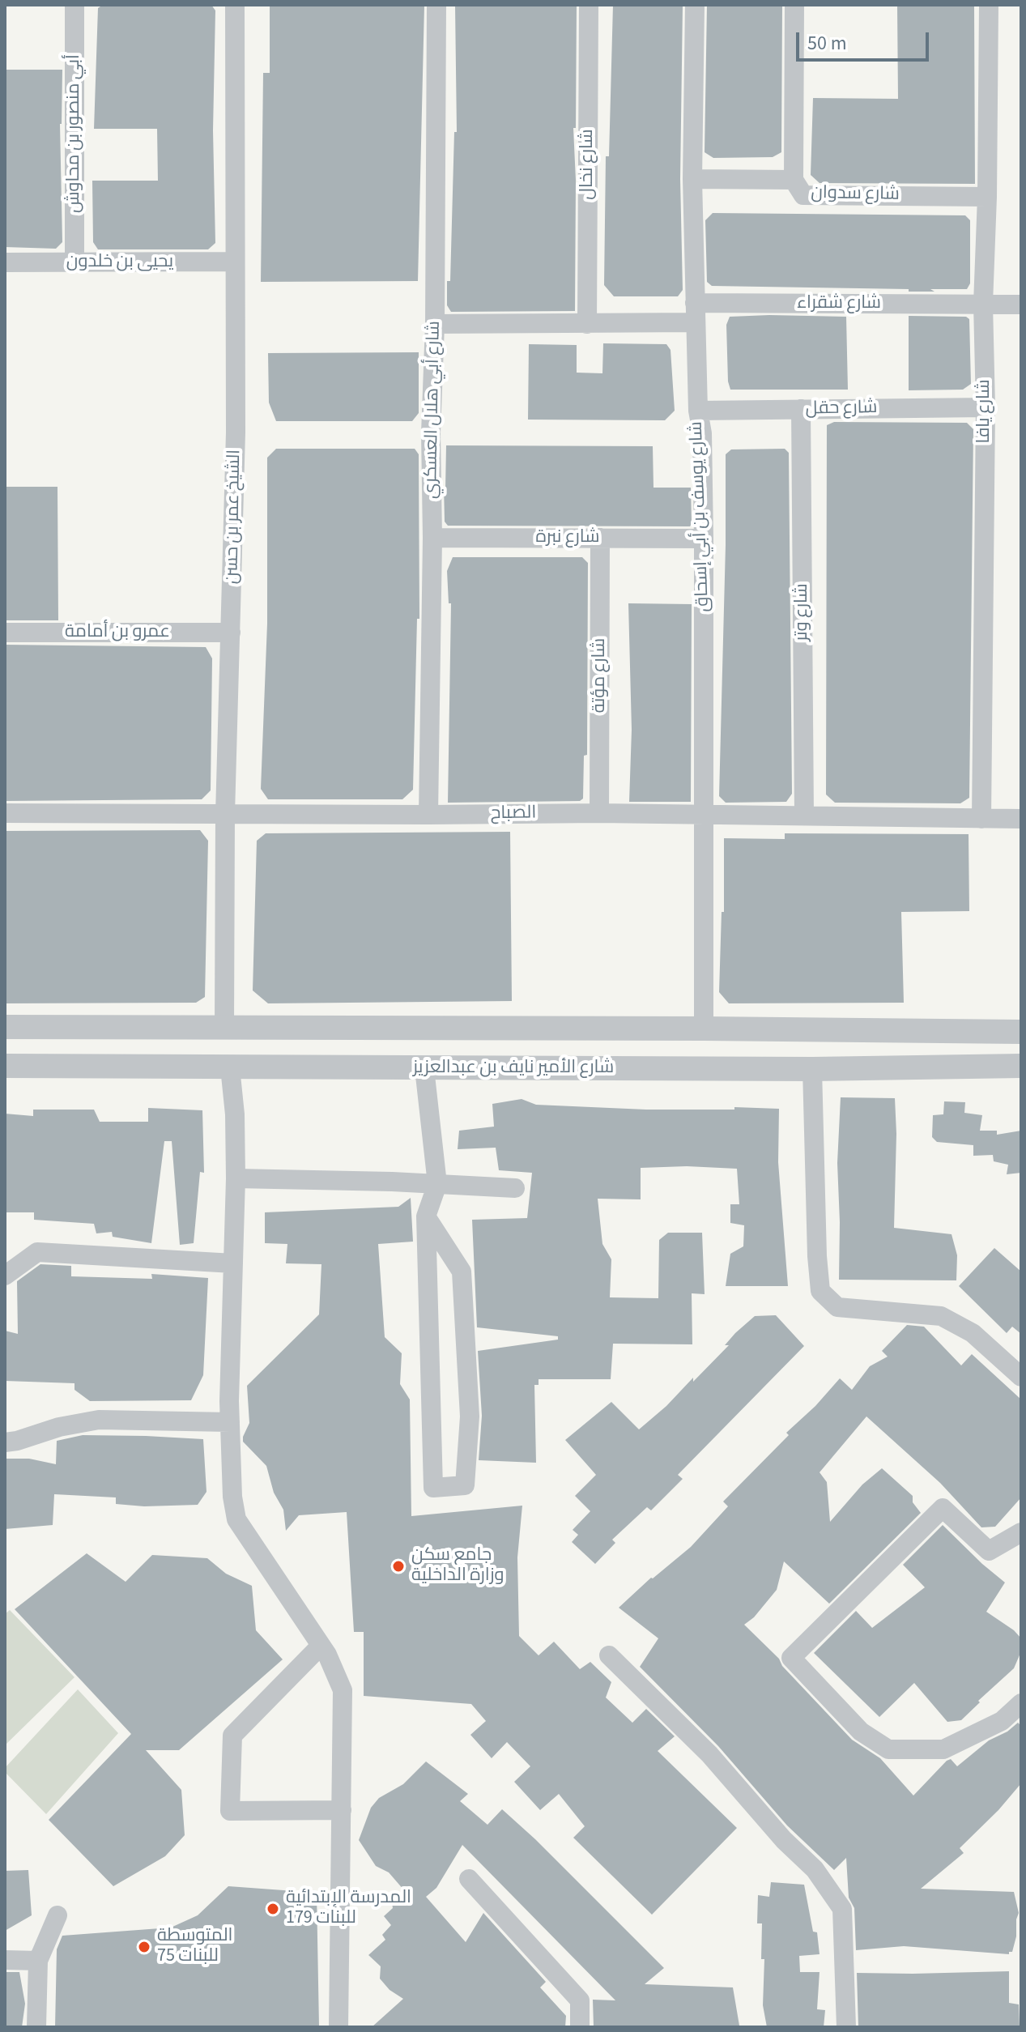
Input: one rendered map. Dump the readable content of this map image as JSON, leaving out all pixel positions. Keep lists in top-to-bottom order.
{
  "streets": {
    "street": [
      "أبي منصور بن محاوش",
      "شارع نخال",
      "شارع سدوان",
      "يحيى بن خلدون",
      "شارع شقراء",
      "شارع حقل",
      "شارع أبي هلال العسكري",
      "شارع يافا",
      "الشيخ عمر بن حسن",
      "شارع يوسف بن أبي إسحاق",
      "شارع نبرة",
      "شارع وتر",
      "عمرو بن أمامة",
      "شارع مؤتة",
      "الصباح",
      "شارع الأمير نايف بن عبدالعزيز"
    ]
  },
  "crossings": [
    ["أبي منصور بن محاوش", "يحيى بن خلدون"],
    ["شارع نخال", "شارع شقراء"],
    ["شارع سدوان", "شارع يافا"],
    ["شارع سدوان", "شارع يوسف بن أبي إسحاق"],
    ["يحيى بن خلدون", "الشيخ عمر بن حسن"],
    ["شارع شقراء", "شارع أبي هلال العسكري"],
    ["شارع شقراء", "شارع يافا"],
    ["شارع شقراء", "شارع يوسف بن أبي إسحاق"],
    ["شارع حقل", "شارع يافا"],
    ["شارع حقل", "شارع يوسف بن أبي إسحاق"],
    ["شارع حقل", "شارع وتر"],
    ["شارع أبي هلال العسكري", "شارع نبرة"],
    ["شارع أبي هلال العسكري", "الصباح"],
    ["شارع يافا", "الصباح"],
    ["الشيخ عمر بن حسن", "عمرو بن أمامة"],
    ["الشيخ عمر بن حسن", "الصباح"],
    ["شارع يوسف بن أبي إسحاق", "شارع نبرة"],
    ["شارع يوسف بن أبي إسحاق", "الصباح"],
    ["شارع نبرة", "شارع مؤتة"],
    ["شارع وتر", "الصباح"],
    ["شارع مؤتة", "الصباح"]
  ],
  "places": ["جامع سكن وزارة الداخلية", "المدرسة الإبتدائية 179 للبنات", "المتوسطة 75 للبنات"],
  "scale_bar": "50 m"
}
